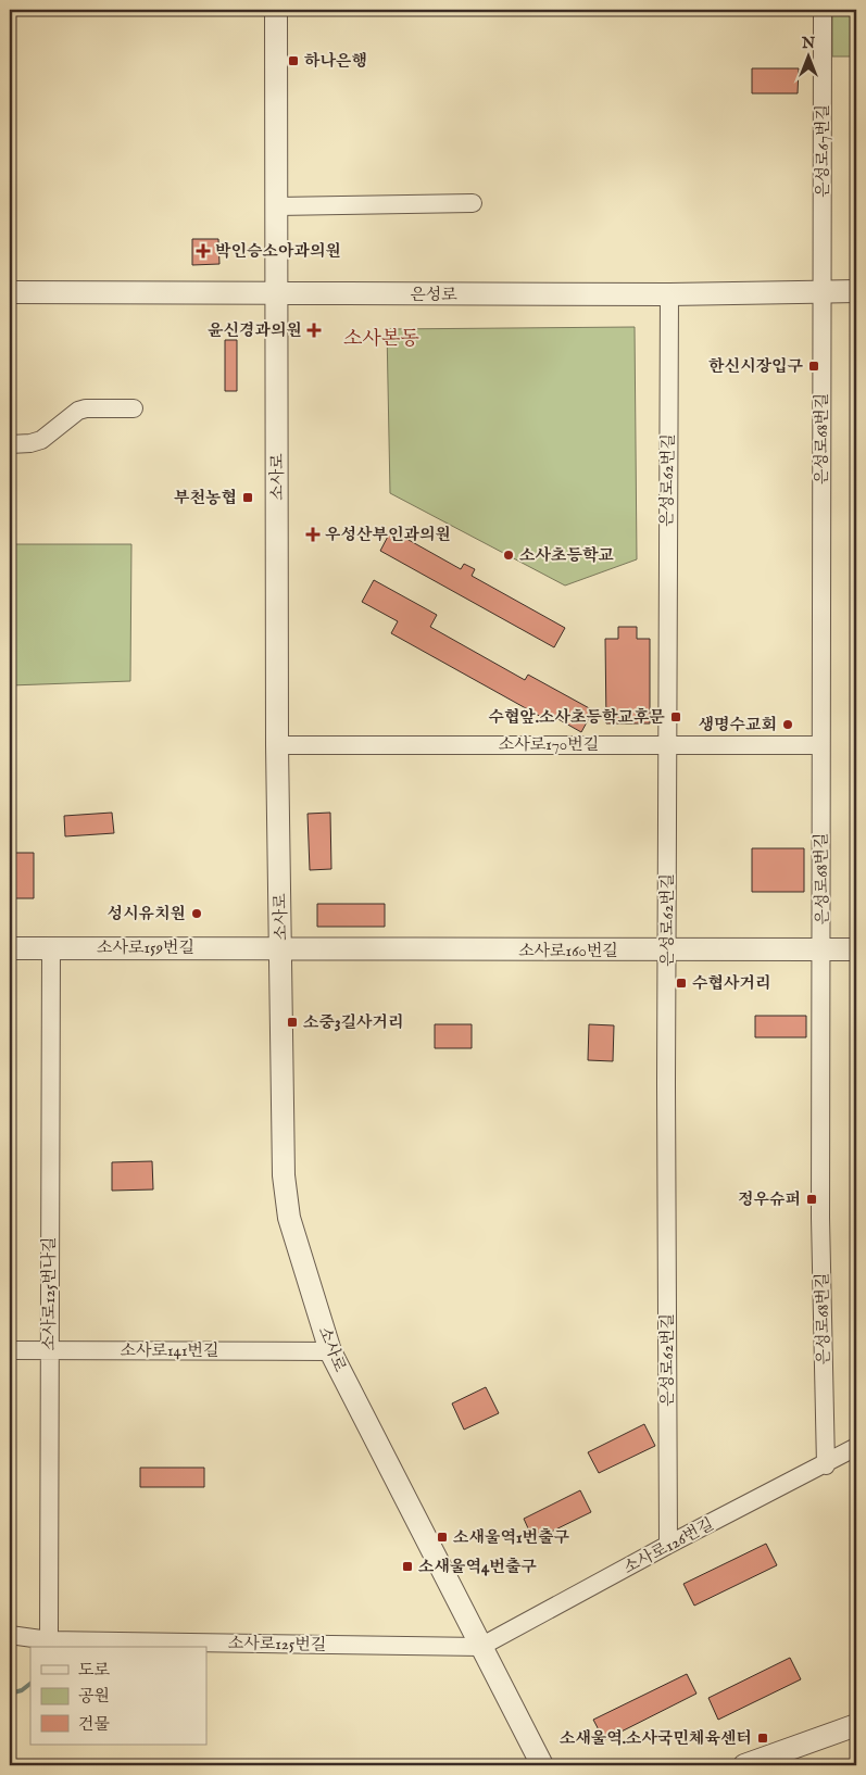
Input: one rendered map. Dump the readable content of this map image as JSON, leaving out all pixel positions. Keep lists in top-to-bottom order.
{
  "streets": {
    "street": [
      "은성로67번길",
      "은성로",
      "은성로68번길",
      "소사로",
      "은성로62번길",
      "소사로170번길",
      "소사로159번길",
      "소사로160번길",
      "소사로125번나길",
      "소사로141번길",
      "소사로126번길",
      "소사로125번길"
    ]
  },
  "crossings": [
    ["은성로67번길", "은성로"],
    ["은성로67번길", "은성로68번길"],
    ["은성로", "은성로68번길"],
    ["은성로", "소사로"],
    ["은성로", "은성로62번길"],
    ["은성로68번길", "소사로170번길"],
    ["은성로68번길", "소사로160번길"],
    ["은성로68번길", "소사로126번길"],
    ["소사로", "소사로170번길"],
    ["소사로", "소사로159번길"],
    ["소사로", "소사로160번길"],
    ["소사로", "소사로141번길"],
    ["소사로", "소사로126번길"],
    ["소사로", "소사로125번길"],
    ["은성로62번길", "소사로170번길"],
    ["은성로62번길", "소사로160번길"],
    ["은성로62번길", "소사로126번길"],
    ["소사로159번길", "소사로160번길"],
    ["소사로159번길", "소사로125번나길"],
    ["소사로125번나길", "소사로141번길"],
    ["소사로125번나길", "소사로125번길"],
    ["소사로126번길", "소사로125번길"]
  ],
  "districts": ["소사본동"],
  "places": {
    "transit": [
      "하나은행",
      "한신시장입구",
      "부천농협",
      "수협앞.소사초등학교후문",
      "수협사거리",
      "소중3길사거리",
      "정우슈퍼",
      "소새울역1번출구",
      "소새울역4번출구",
      "소새울역.소사국민체육센터"
    ],
    "health": ["박인승소아과의원", "윤신경과의원", "우성산부인과의원"],
    "other": ["소사초등학교", "생명수교회", "성시유치원"]
  },
  "legend": ["도로", "공원", "건물"],
  "north": "top"
}
